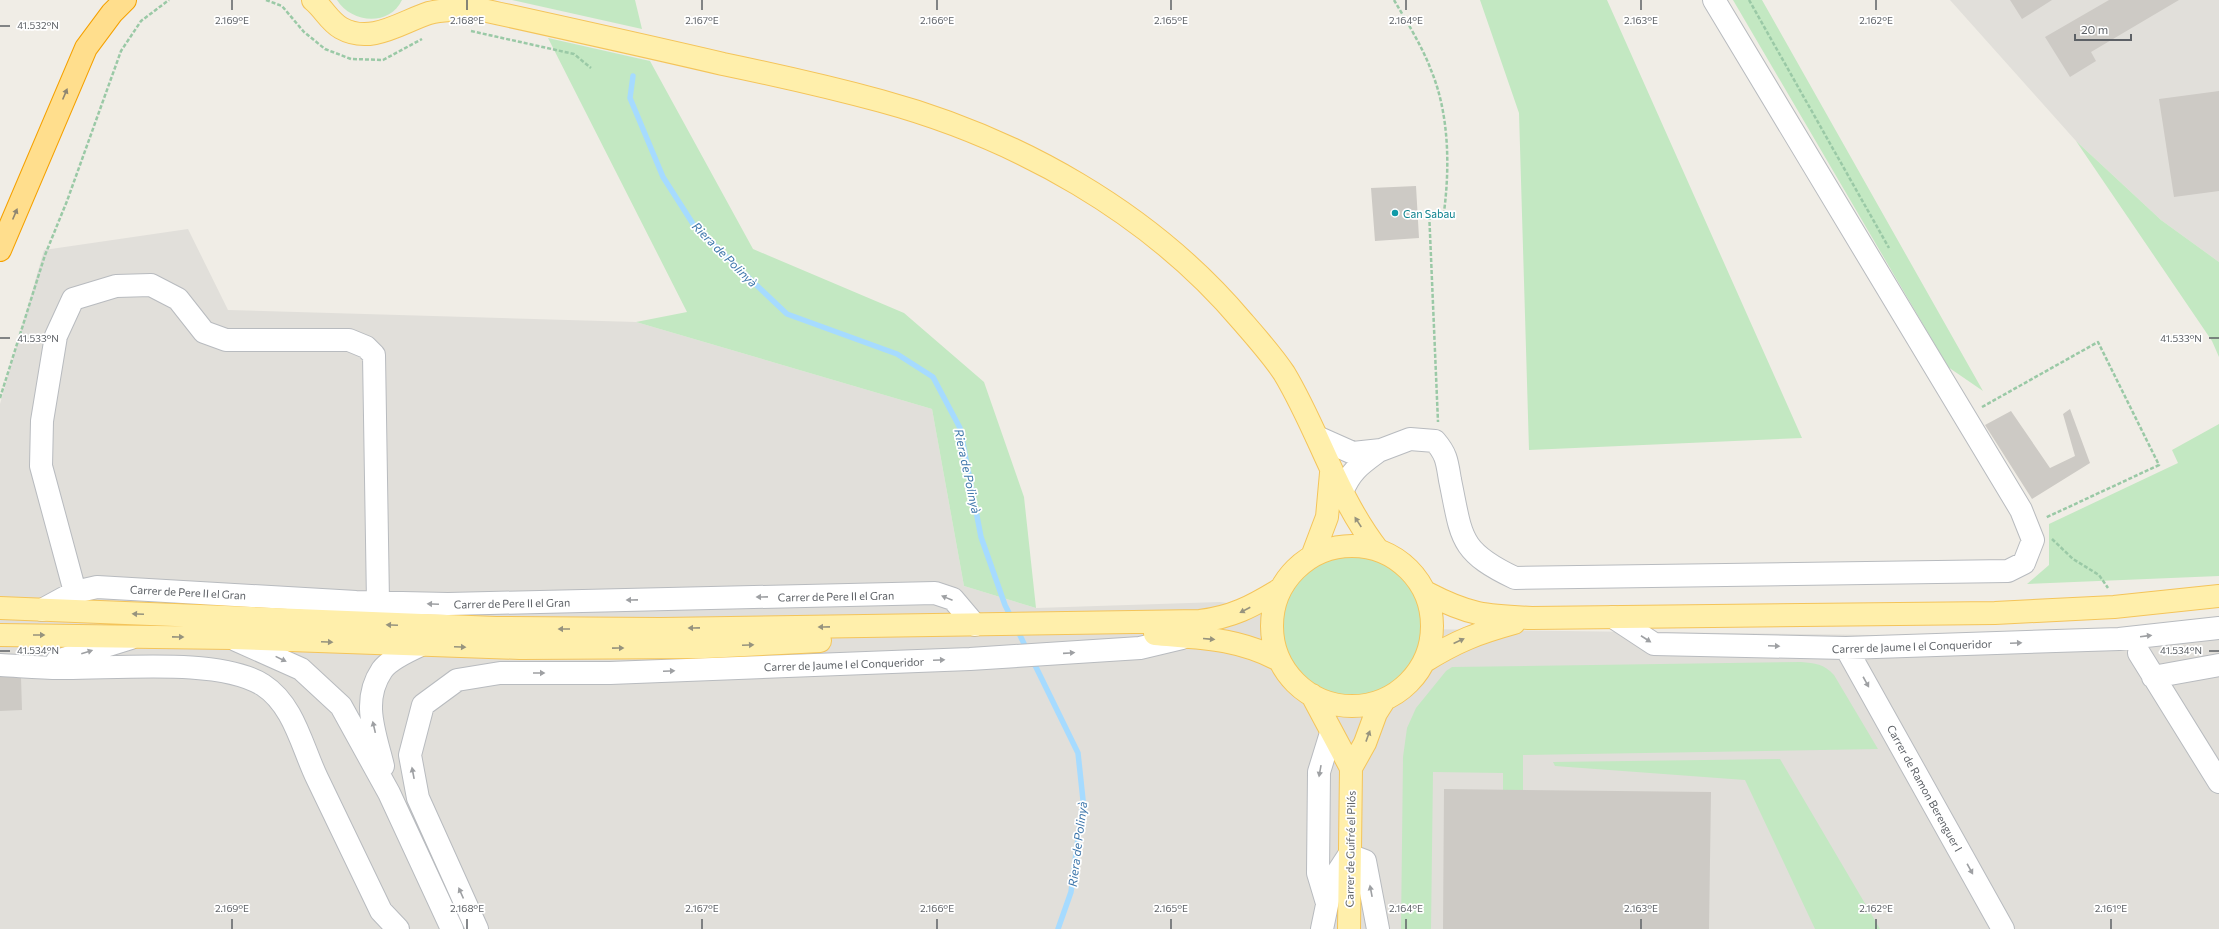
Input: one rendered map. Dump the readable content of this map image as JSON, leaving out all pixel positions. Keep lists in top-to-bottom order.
{
  "streets": {
    "main road": ["Carrer de Guifré el Pilós"],
    "street": ["Carrer de Pere II el Gran", "Carrer de Jaume I el Conqueridor", "Carrer de Ramon Berenguer I"]
  },
  "crossings": [
    ["Carrer de Jaume I el Conqueridor", "Carrer de Ramon Berenguer I"]
  ],
  "one_way": ["Carrer de Pere II el Gran", "Carrer de Jaume I el Conqueridor", "Carrer de Ramon Berenguer I"],
  "water": ["Riera de Polinyà"],
  "places": ["Can Sabau"],
  "scale_bar": "20 m",
  "coordinates": [
    "2.169°E",
    "2.168°E",
    "2.167°E",
    "2.166°E",
    "2.165°E",
    "2.164°E",
    "2.163°E",
    "2.162°E",
    "41.532°N",
    "41.533°N",
    "41.534°N",
    "2.161°E"
  ]
}
